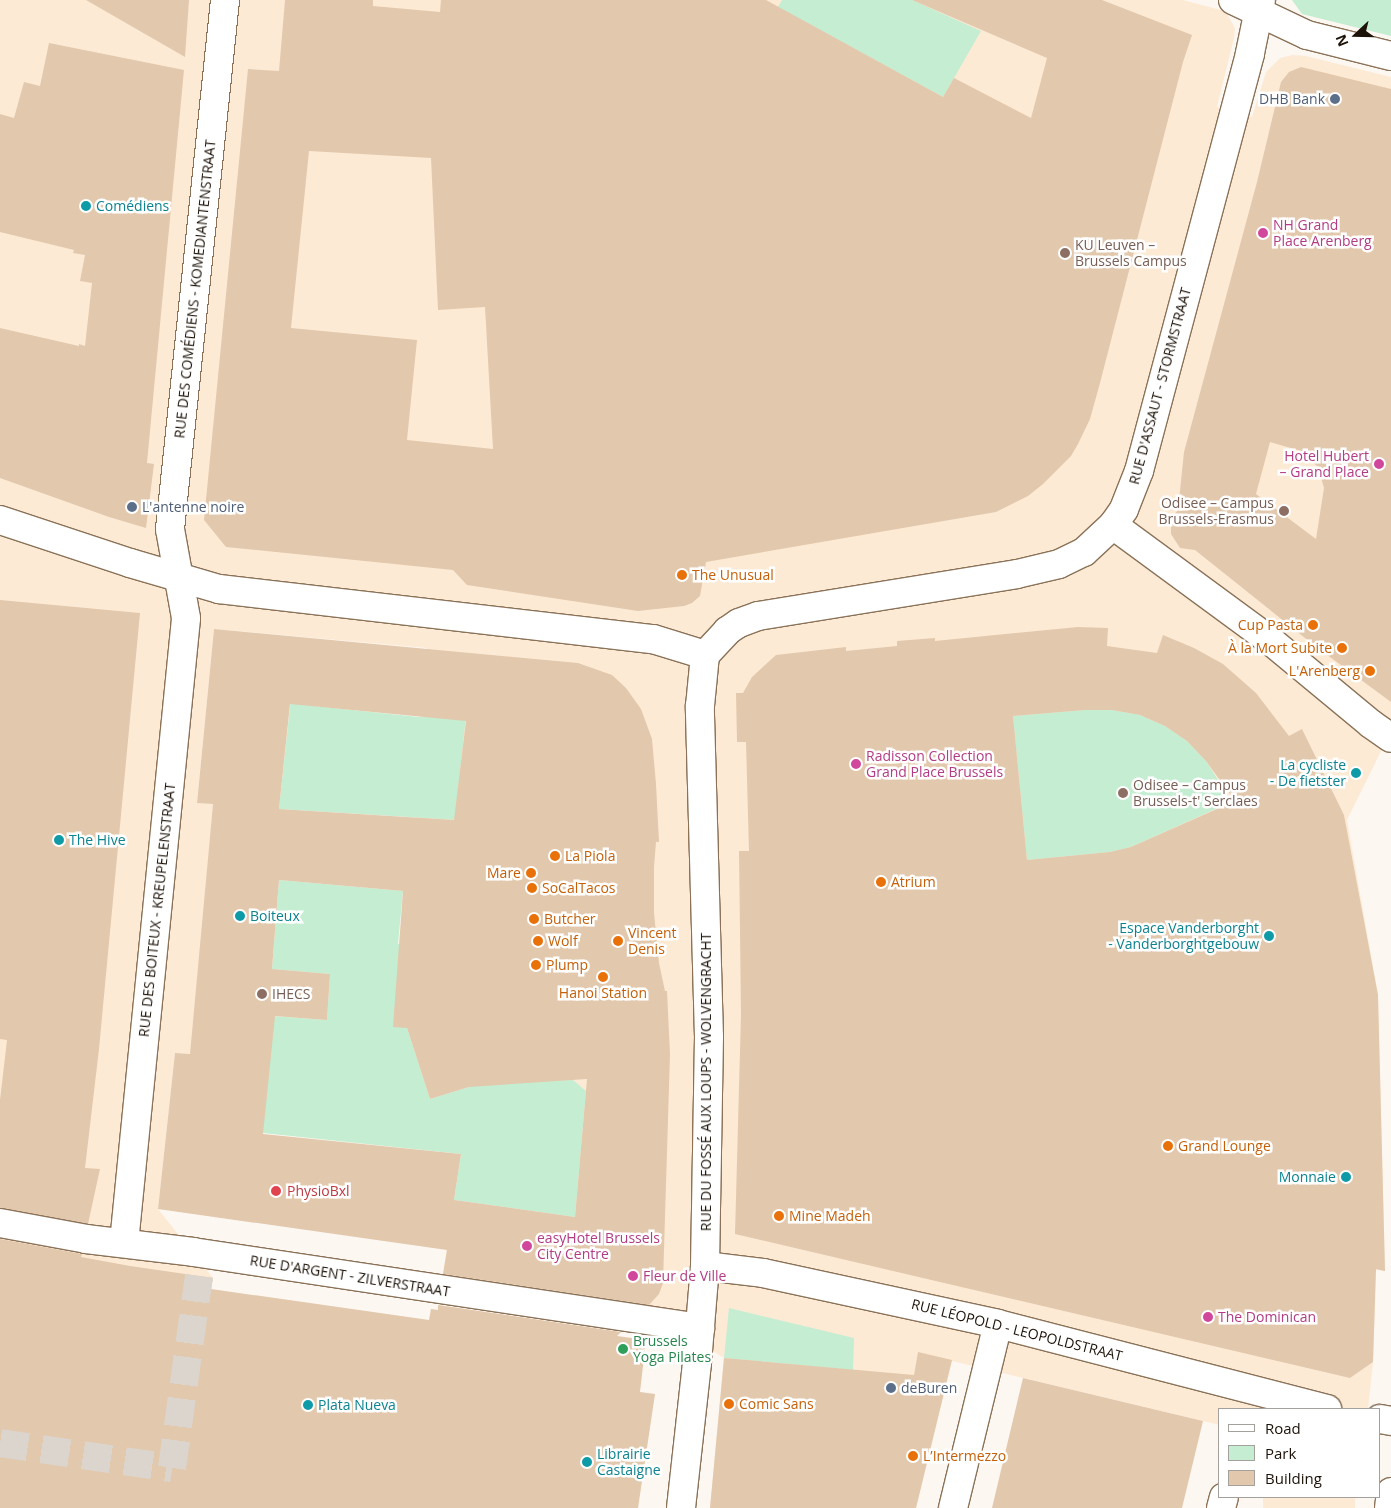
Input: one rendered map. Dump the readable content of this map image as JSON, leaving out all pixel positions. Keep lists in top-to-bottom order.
{
  "streets": {
    "street": [
      "RUE DES COMÉDIENS - KOMEDIANTENSTRAAT",
      "RUE D'ASSAUT - STORMSTRAAT",
      "RUE DES BOITEUX - KREUPELENSTRAAT",
      "RUE DU FOSSÉ AUX LOUPS - WOLVENGRACHT",
      "RUE D'ARGENT - ZILVERSTRAAT",
      "RUE LÉOPOLD - LEOPOLDSTRAAT"
    ]
  },
  "crossings": [
    ["RUE DES COMÉDIENS - KOMEDIANTENSTRAAT", "RUE DES BOITEUX - KREUPELENSTRAAT"],
    ["RUE D'ASSAUT - STORMSTRAAT", "RUE DU FOSSÉ AUX LOUPS - WOLVENGRACHT"],
    ["RUE DES BOITEUX - KREUPELENSTRAAT", "RUE D'ARGENT - ZILVERSTRAAT"],
    ["RUE DU FOSSÉ AUX LOUPS - WOLVENGRACHT", "RUE D'ARGENT - ZILVERSTRAAT"],
    ["RUE DU FOSSÉ AUX LOUPS - WOLVENGRACHT", "RUE LÉOPOLD - LEOPOLDSTRAAT"]
  ],
  "places": [
    "DHB Bank",
    "Comédiens",
    "NH Grand Place Arenberg",
    "KU Leuven – Brussels Campus",
    "Hotel Hubert – Grand Place",
    "L'antenne noire",
    "Odisee – Campus Brussels-Erasmus",
    "The Unusual",
    "Cup Pasta",
    "À la Mort Subite",
    "L'Arenberg",
    "Radisson Collection Grand Place Brussels",
    "La cycliste - De fietster",
    "Odisee – Campus Brussels-t' Serclaes",
    "The Hive",
    "La Piola",
    "Mare",
    "Atrium",
    "SoCalTacos",
    "Boiteux",
    "Butcher",
    "Espace Vanderborght - Vanderborghtgebouw",
    "Wolf",
    "Vincent Denis",
    "Plump",
    "Hanoi Station",
    "IHECS",
    "Grand Lounge",
    "Monnaie",
    "PhysioBxl",
    "Mine Madeh",
    "easyHotel Brussels City Centre",
    "Fleur de Ville",
    "The Dominican",
    "Brussels Yoga Pilates",
    "deBuren",
    "Comic Sans",
    "Plata Nueva",
    "L’Intermezzo",
    "Librairie Castaigne"
  ],
  "legend": ["Road", "Park", "Building"],
  "north": "left"
}
